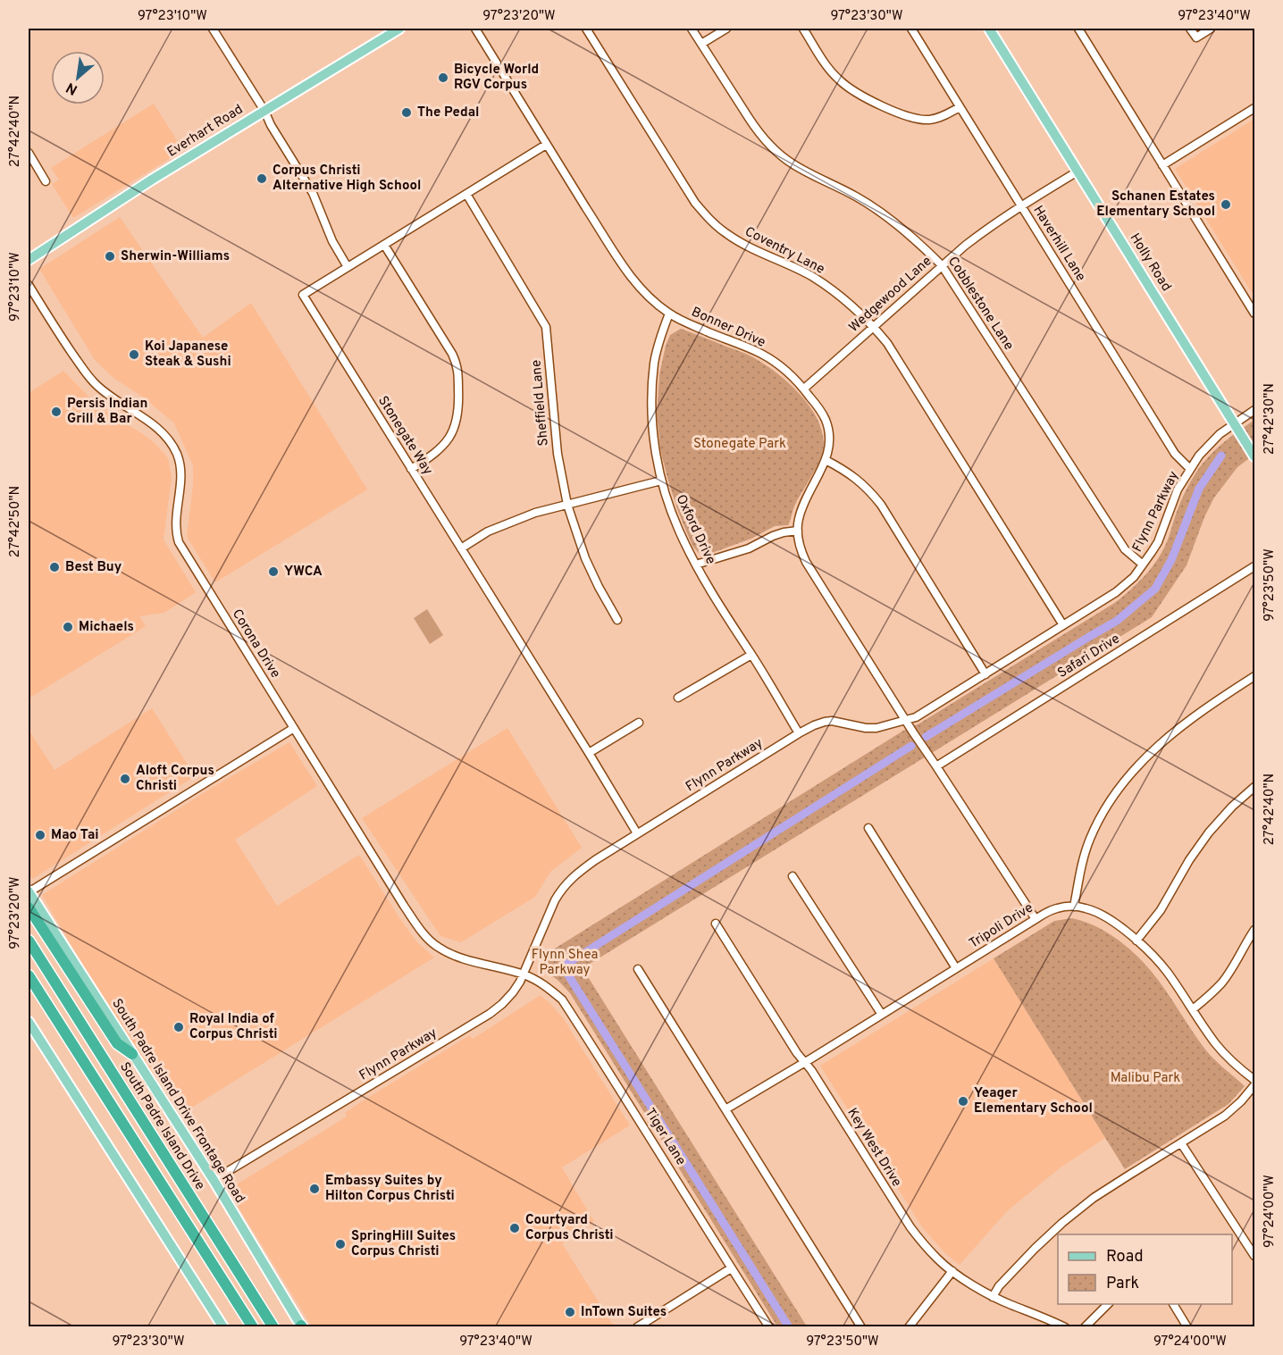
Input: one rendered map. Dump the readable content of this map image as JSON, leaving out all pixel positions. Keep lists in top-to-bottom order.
{
  "streets": {
    "highway": ["South Padre Island Drive"],
    "main road": ["Everhart Road", "Holly Road", "South Padre Island Drive Frontage Road"],
    "street": [
      "Haverhill Lane",
      "Coventry Lane",
      "Wedgewood Lane",
      "Cobblestone Lane",
      "Bonner Drive",
      "Sheffield Lane",
      "Stonegate Way",
      "Flynn Parkway",
      "Oxford Drive",
      "Corona Drive",
      "Safari Drive",
      "Tripoli Drive",
      "Tiger Lane",
      "Key West Drive"
    ]
  },
  "crossings": [
    ["Haverhill Lane", "Wedgewood Lane"],
    ["Haverhill Lane", "Flynn Parkway"],
    ["Coventry Lane", "Wedgewood Lane"],
    ["Coventry Lane", "Flynn Parkway"],
    ["Holly Road", "Wedgewood Lane"],
    ["Holly Road", "Flynn Parkway"],
    ["Wedgewood Lane", "Cobblestone Lane"],
    ["Wedgewood Lane", "Bonner Drive"],
    ["Cobblestone Lane", "Flynn Parkway"],
    ["Bonner Drive", "Stonegate Way"],
    ["Bonner Drive", "Flynn Parkway"],
    ["Bonner Drive", "Oxford Drive"],
    ["Bonner Drive", "Safari Drive"],
    ["Bonner Drive", "Tripoli Drive"],
    ["Sheffield Lane", "Stonegate Way"],
    ["Stonegate Way", "Flynn Parkway"],
    ["Flynn Parkway", "Oxford Drive"],
    ["Flynn Parkway", "Corona Drive"],
    ["Flynn Parkway", "South Padre Island Drive Frontage Road"],
    ["Flynn Parkway", "Tiger Lane"],
    ["Corona Drive", "Tiger Lane"],
    ["Tripoli Drive", "Key West Drive"]
  ],
  "parks": ["Stonegate Park", "Flynn Shea Parkway", "Malibu Park"],
  "places": [
    "Bicycle World RGV Corpus",
    "The Pedal",
    "Corpus Christi Alternative High School",
    "Schanen Estates Elementary School",
    "Sherwin-Williams",
    "Koi Japanese Steak & Sushi",
    "Persis Indian Grill & Bar",
    "Best Buy",
    "YWCA",
    "Michaels",
    "Aloft Corpus Christi",
    "Mao Tai",
    "Royal India of Corpus Christi",
    "Yeager Elementary School",
    "Embassy Suites by Hilton Corpus Christi",
    "Courtyard Corpus Christi",
    "SpringHill Suites Corpus Christi",
    "InTown Suites"
  ],
  "legend": ["Road", "Park"],
  "north": "bottom left",
  "coordinates": [
    "97°23'10\"W",
    "97°23'20\"W",
    "97°23'30\"W",
    "97°23'40\"W",
    "27°42'40\"N",
    "27°42'30\"N",
    "27°42'50\"N",
    "97°23'50\"W",
    "97°24'00\"W"
  ]
}
